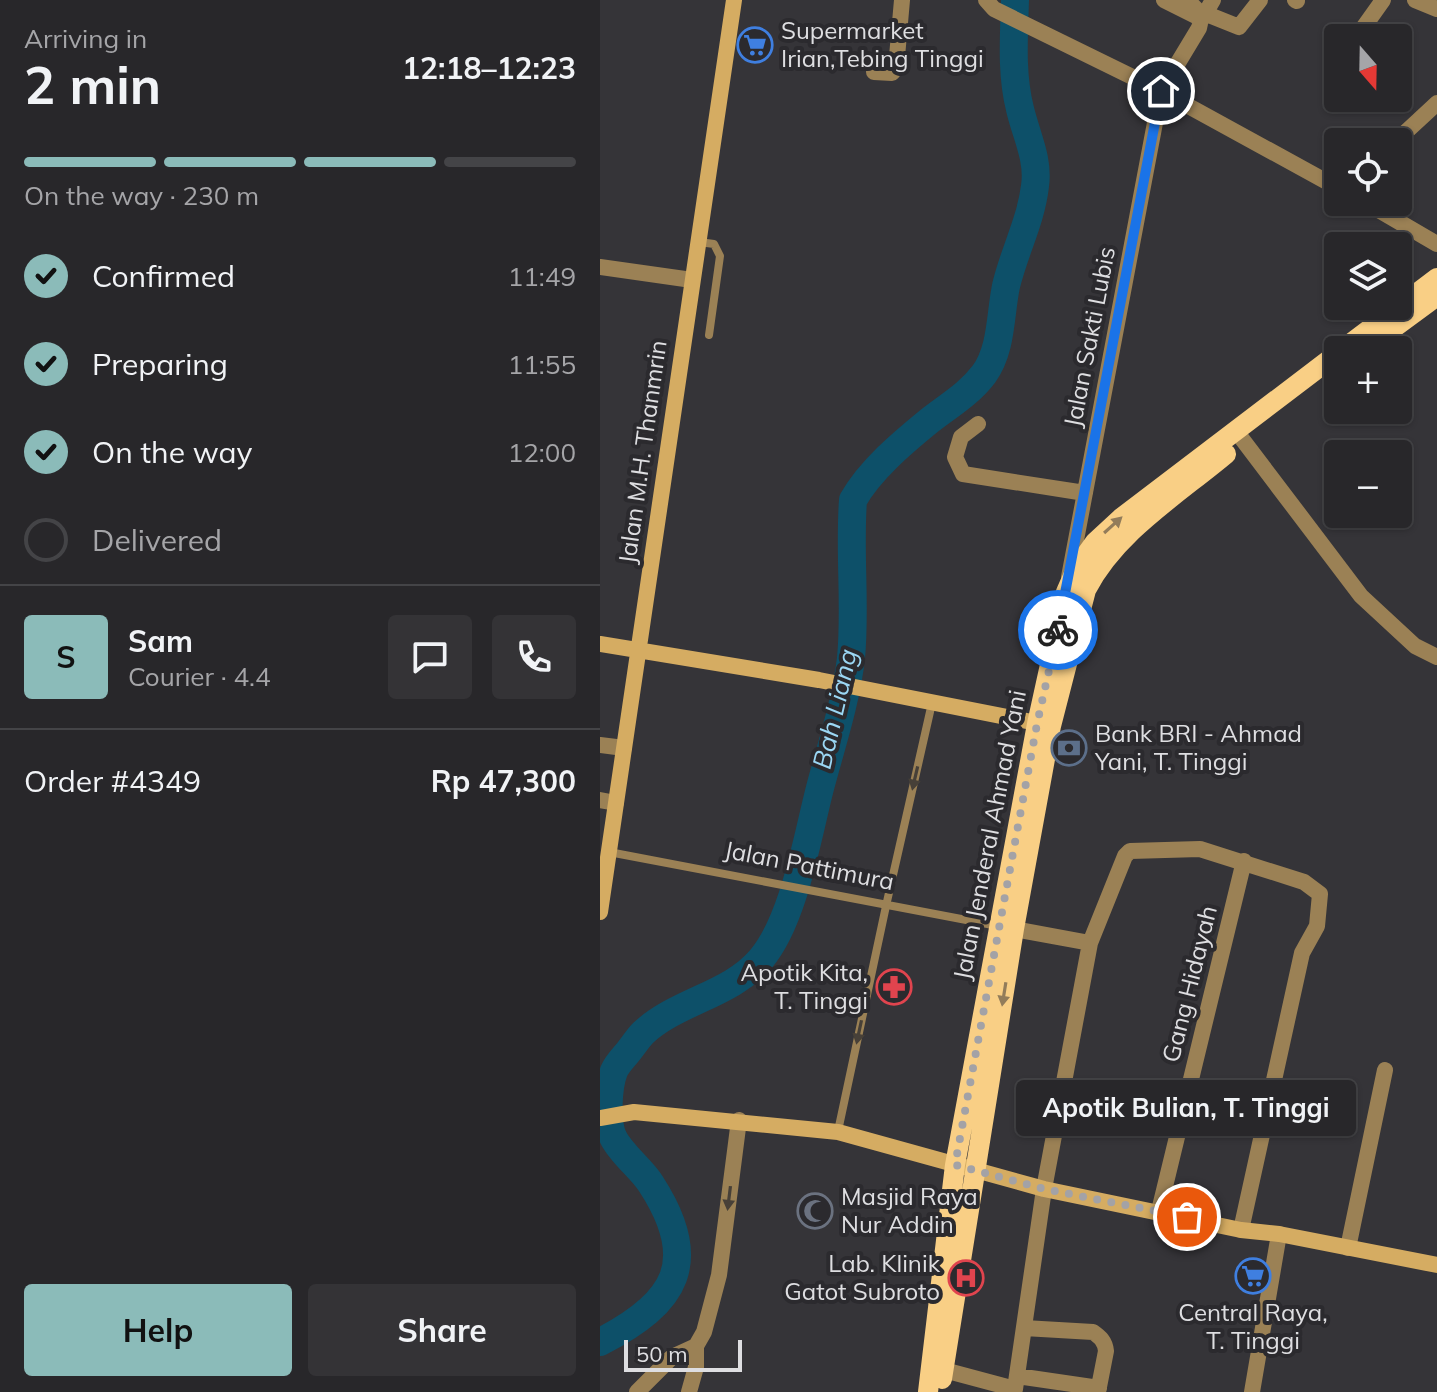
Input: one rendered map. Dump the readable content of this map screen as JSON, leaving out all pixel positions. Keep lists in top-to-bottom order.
{
  "streets": {
    "main road": ["Jalan Jenderal Ahmad Yani"],
    "street": [
      "Jalan Sakti Lubis",
      "Jalan M.H. Thanmrin",
      "Jalan Pattimura",
      "Gang Hidayah"
    ]
  },
  "crossings": [
    ["Jalan Sakti Lubis", "Jalan Jenderal Ahmad Yani"],
    ["Jalan M.H. Thanmrin", "Jalan Pattimura"],
    ["Jalan Jenderal Ahmad Yani", "Jalan Pattimura"]
  ],
  "water": ["Bah Liang"],
  "places": {
    "supermarket": ["Supermarket Irian,Tebing Tinggi", "Central Raya, T. Tinggi"],
    "bank": ["Bank BRI - Ahmad Yani, T. Tinggi"],
    "pharmacy": ["Apotik Kita, T. Tinggi"],
    "mosque": ["Masjid Raya Nur Addin"],
    "other": ["Apotik Bulian, T. Tinggi"],
    "hospital": ["Lab. Klinik Gatot Subroto"]
  },
  "scale_bar": "50 m",
  "north": "bottom",
  "page": {
    "heading": ["2 min", "Arriving in", "12:18–12:23"],
    "panel": [
      "Sam",
      "Courier · 4.4",
      "Order #4349",
      "Rp 47,300"
    ],
    "map_buttons": ["+", "−"],
    "bar": "On the way · 230 m",
    "list": [
      ["Confirmed", "11:49"],
      ["Preparing", "11:55"],
      ["On the way", "12:00"],
      "Delivered"
    ],
    "round": "S",
    "bubble": "Apotik Bulian, T. Tinggi",
    "buttons": ["Help", "Share"],
    "scale": "50 m"
  }
}
